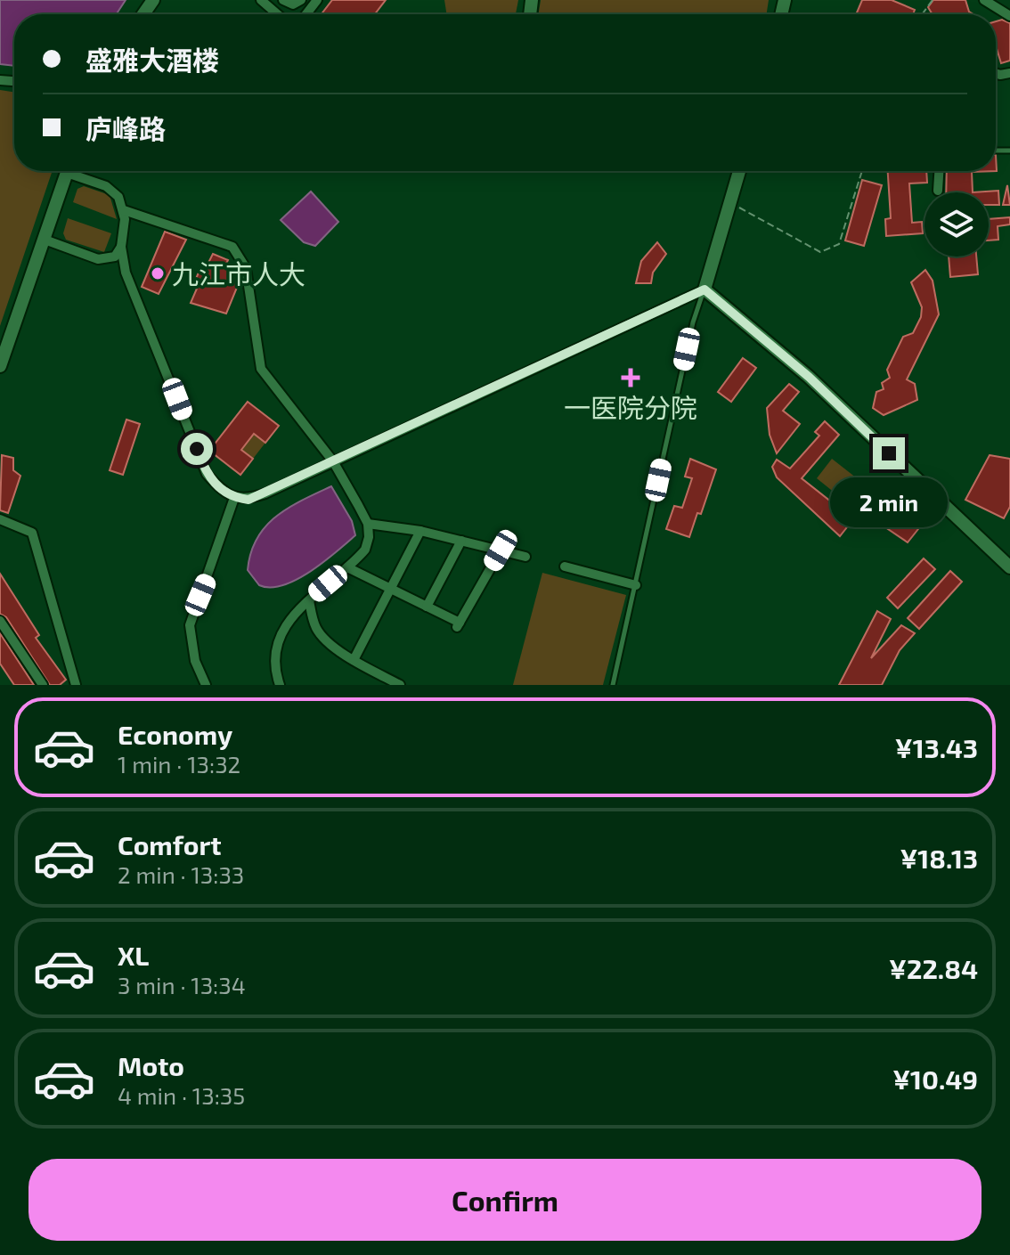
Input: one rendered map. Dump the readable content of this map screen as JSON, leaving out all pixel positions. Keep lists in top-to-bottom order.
{
  "places": {
    "other": ["九江市人大"],
    "health": ["一医院分院"]
  },
  "page": {
    "banner": ["盛雅大酒楼", "庐峰路"],
    "bubble": "2 min",
    "list": [
      {
        "name": "Economy",
        "note": "1 min · 13:32",
        "value": "¥13.43"
      },
      {
        "name": "Comfort",
        "note": "2 min · 13:33",
        "value": "¥18.13"
      },
      {
        "name": "XL",
        "note": "3 min · 13:34",
        "value": "¥22.84"
      },
      {
        "name": "Moto",
        "note": "4 min · 13:35",
        "value": "¥10.49"
      }
    ],
    "buttons": "Confirm"
  }
}
